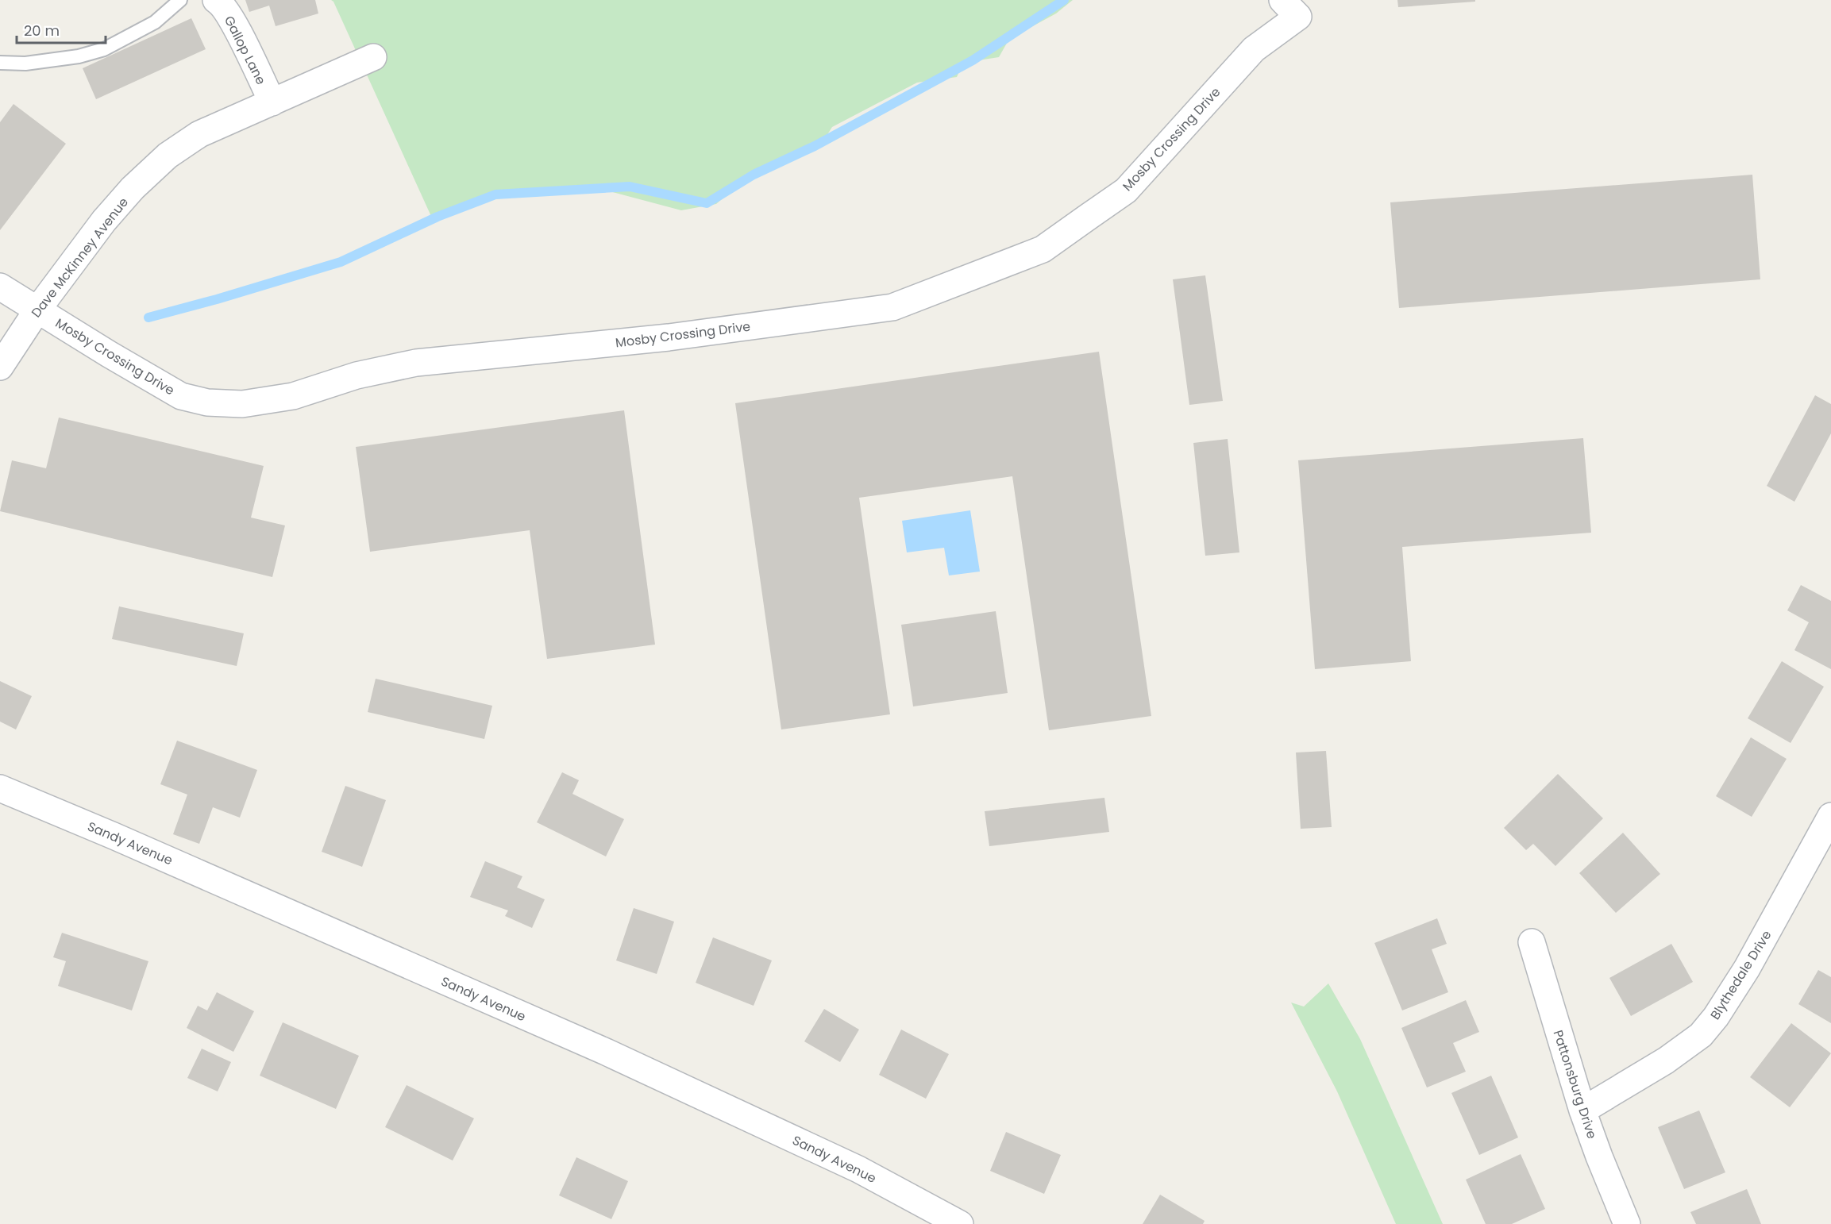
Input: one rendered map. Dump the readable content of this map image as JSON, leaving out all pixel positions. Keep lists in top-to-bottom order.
{
  "streets": {
    "street": [
      "Gallop Lane",
      "Mosby Crossing Drive",
      "Dave McKinney Avenue",
      "Sandy Avenue",
      "Blythedale Drive",
      "Pattonsburg Drive"
    ]
  },
  "crossings": [
    ["Gallop Lane", "Dave McKinney Avenue"],
    ["Mosby Crossing Drive", "Dave McKinney Avenue"],
    ["Blythedale Drive", "Pattonsburg Drive"]
  ],
  "scale_bar": "20 m"
}
